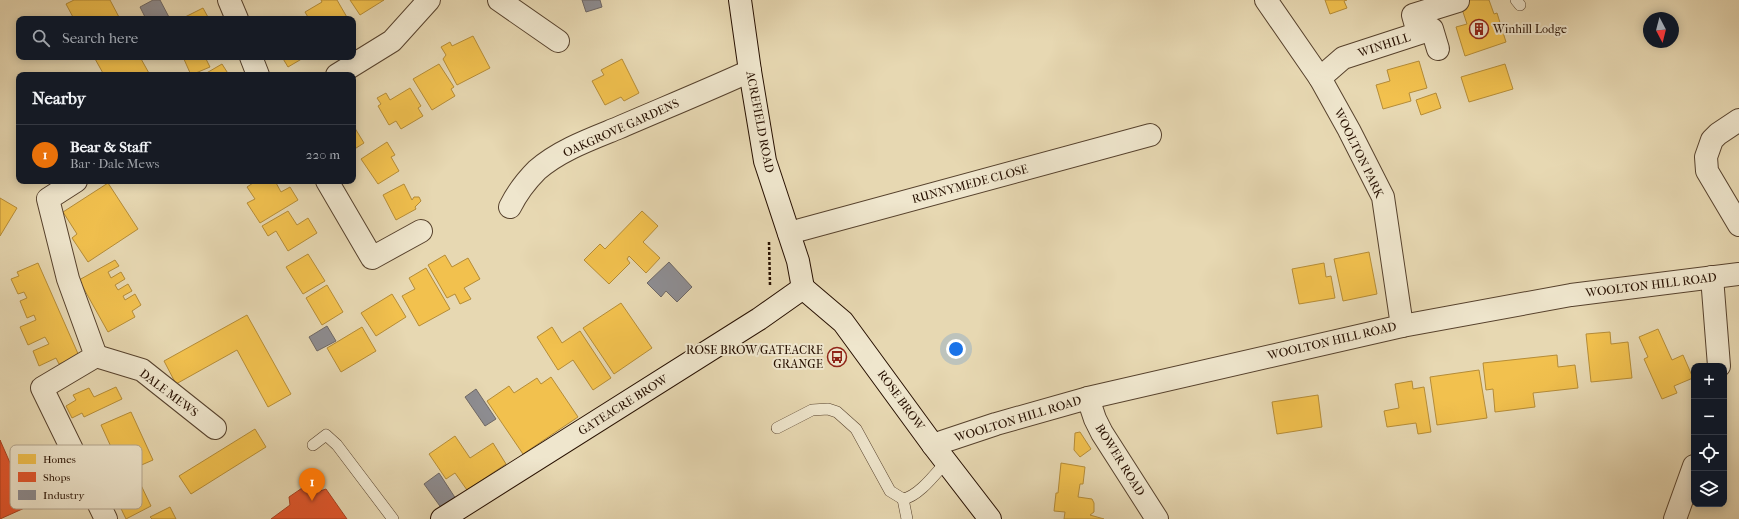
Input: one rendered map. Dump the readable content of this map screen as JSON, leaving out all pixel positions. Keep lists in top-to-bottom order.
{
  "streets": {
    "street": [
      "WINHILL",
      "ACREFIELD ROAD",
      "OAKGROVE GARDENS",
      "WOOLTON PARK",
      "RUNNYMEDE CLOSE",
      "WOOLTON HILL ROAD",
      "DALE MEWS",
      "ROSE BROW",
      "GATEACRE BROW",
      "BOWER ROAD"
    ]
  },
  "crossings": [
    ["WINHILL", "WOOLTON PARK"],
    ["ACREFIELD ROAD", "OAKGROVE GARDENS"],
    ["ACREFIELD ROAD", "RUNNYMEDE CLOSE"],
    ["ACREFIELD ROAD", "ROSE BROW"],
    ["ACREFIELD ROAD", "GATEACRE BROW"],
    ["WOOLTON PARK", "WOOLTON HILL ROAD"],
    ["WOOLTON HILL ROAD", "ROSE BROW"],
    ["WOOLTON HILL ROAD", "BOWER ROAD"],
    ["ROSE BROW", "GATEACRE BROW"]
  ],
  "places": {
    "building": ["Winhill Lodge"],
    "bus stop": ["ROSE BROW/GATEACRE GRANGE"]
  },
  "legend": ["Homes", "Shops", "Industry"],
  "north": "bottom",
  "page": {
    "search": "Search here",
    "heading": "Nearby",
    "list": [
      {
        "mark": "1",
        "name": "Bear & Staff",
        "note": "Bar · Dale Mews",
        "value": "220 m"
      }
    ],
    "map_buttons": ["+", "−"],
    "pins": "1"
  }
}
